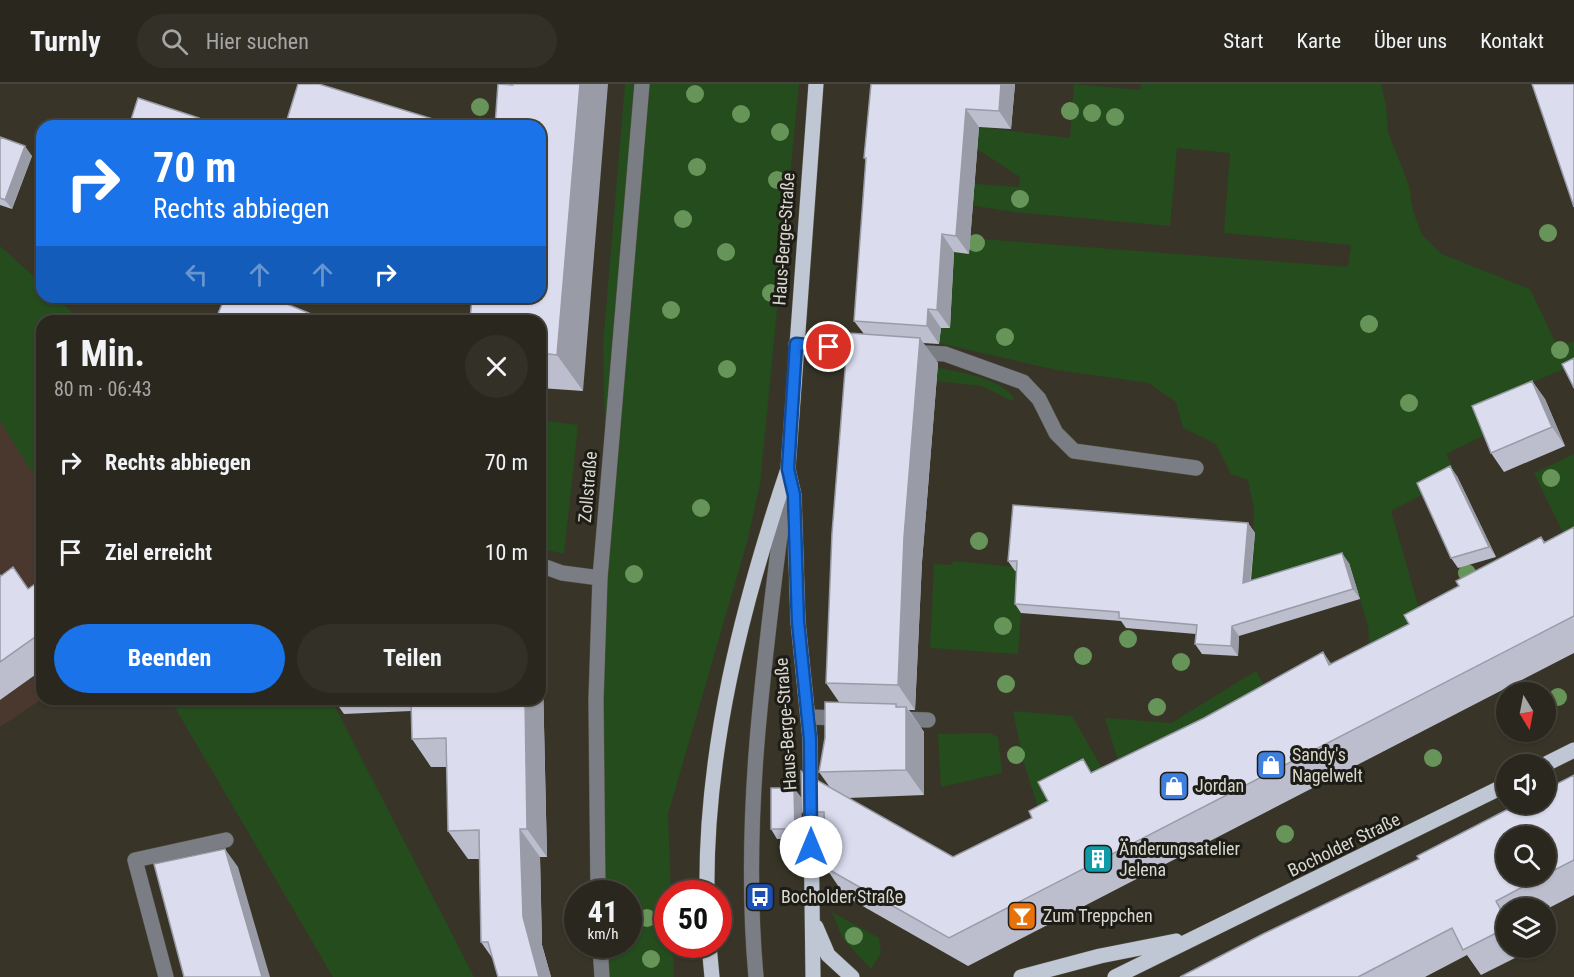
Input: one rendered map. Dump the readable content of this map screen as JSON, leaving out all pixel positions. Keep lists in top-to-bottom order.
{
  "streets": {
    "main road": ["Haus-Berge-Straße", "Bocholder Straße"],
    "street": ["Zollstraße"]
  },
  "places": {
    "shop": ["Sandy's Nagelwelt", "Jordan"],
    "building": ["Änderungsatelier Jelena"],
    "bus stop": ["Bocholder Straße"],
    "bar": ["Zum Treppchen"]
  },
  "north": "bottom",
  "page": {
    "header": "Turnly",
    "search": "Hier suchen",
    "nav": [
      "Start",
      "Karte",
      "Über uns",
      "Kontakt"
    ],
    "turn": ["70 m", "Rechts abbiegen"],
    "heading": ["1 Min.", "80 m · 06:43"],
    "list": [
      {
        "name": "Rechts abbiegen",
        "value": "70 m"
      },
      {
        "name": "Ziel erreicht",
        "value": "10 m"
      }
    ],
    "buttons": ["Beenden", "Teilen"],
    "speed": "41 km/h",
    "limit": "50"
  }
}
